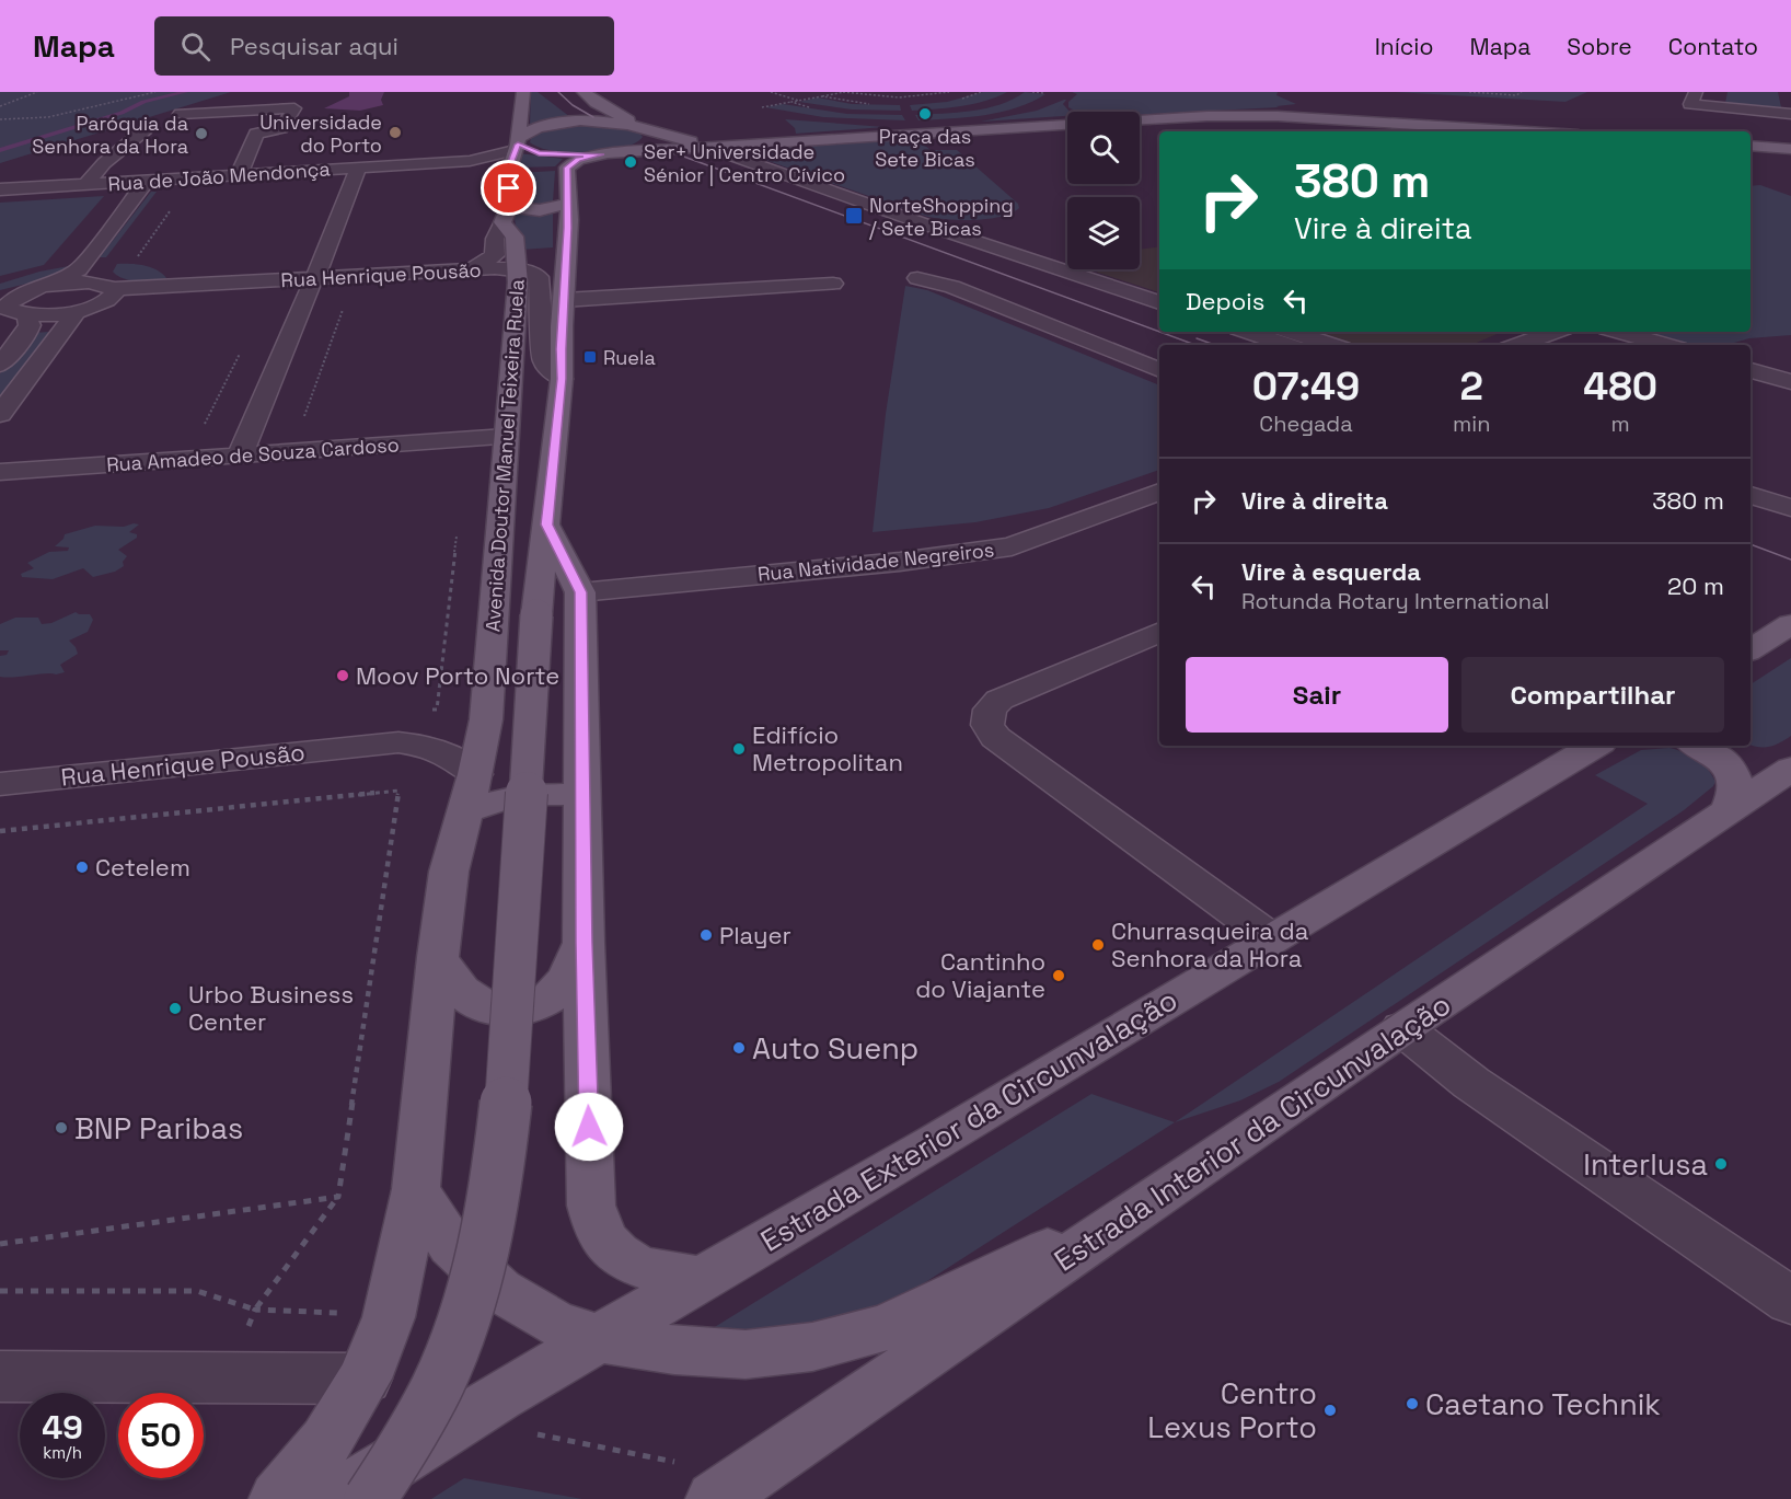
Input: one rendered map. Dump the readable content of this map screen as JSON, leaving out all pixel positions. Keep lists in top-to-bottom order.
{
  "streets": {
    "main road": ["Avenida Doutor Manuel Teixeira Ruela", "Estrada Exterior da Circunvalação", "Estrada Interior da Circunvalação"],
    "street": [
      "Rua de João Mendonça",
      "Rua Henrique Pousão",
      "Rua Amadeo de Souza Cardoso",
      "Rua Natividade Negreiros"
    ]
  },
  "crossings": [
    ["Rua de João Mendonça", "Avenida Doutor Manuel Teixeira Ruela"],
    ["Rua Henrique Pousão", "Avenida Doutor Manuel Teixeira Ruela"],
    ["Rua Amadeo de Souza Cardoso", "Avenida Doutor Manuel Teixeira Ruela"],
    ["Avenida Doutor Manuel Teixeira Ruela", "Rua Natividade Negreiros"],
    ["Avenida Doutor Manuel Teixeira Ruela", "Estrada Exterior da Circunvalação"]
  ],
  "places": {
    "other": [
      "Praça das Sete Bicas",
      "Universidade do Porto",
      "Paróquia da Senhora da Hora",
      "Ser+ Universidade Sénior | Centro Cívico",
      "Moov Porto Norte",
      "Edifício Metropolitan",
      "Cetelem",
      "Player",
      "Churrasqueira da Senhora da Hora",
      "Cantinho do Viajante",
      "Urbo Business Center",
      "Auto Suenp",
      "BNP Paribas",
      "Interlusa",
      "Caetano Technik",
      "Centro Lexus Porto"
    ],
    "transit": ["NorteShopping / Sete Bicas", "Ruela"]
  },
  "page": {
    "header": "Mapa",
    "search": "Pesquisar aqui",
    "nav": [
      "Início",
      "Mapa",
      "Sobre",
      "Contato"
    ],
    "turn": ["380 m", "Vire à direita"],
    "then": "Depois",
    "eta": [
      "07:49",
      "Chegada",
      "2",
      "min",
      "480",
      "m"
    ],
    "list": [
      {
        "name": "Vire à direita",
        "value": "380 m"
      },
      {
        "name": "Vire à esquerda",
        "note": "Rotunda Rotary International",
        "value": "20 m"
      }
    ],
    "buttons": ["Sair", "Compartilhar"],
    "speed": "49 km/h",
    "limit": "50"
  }
}
